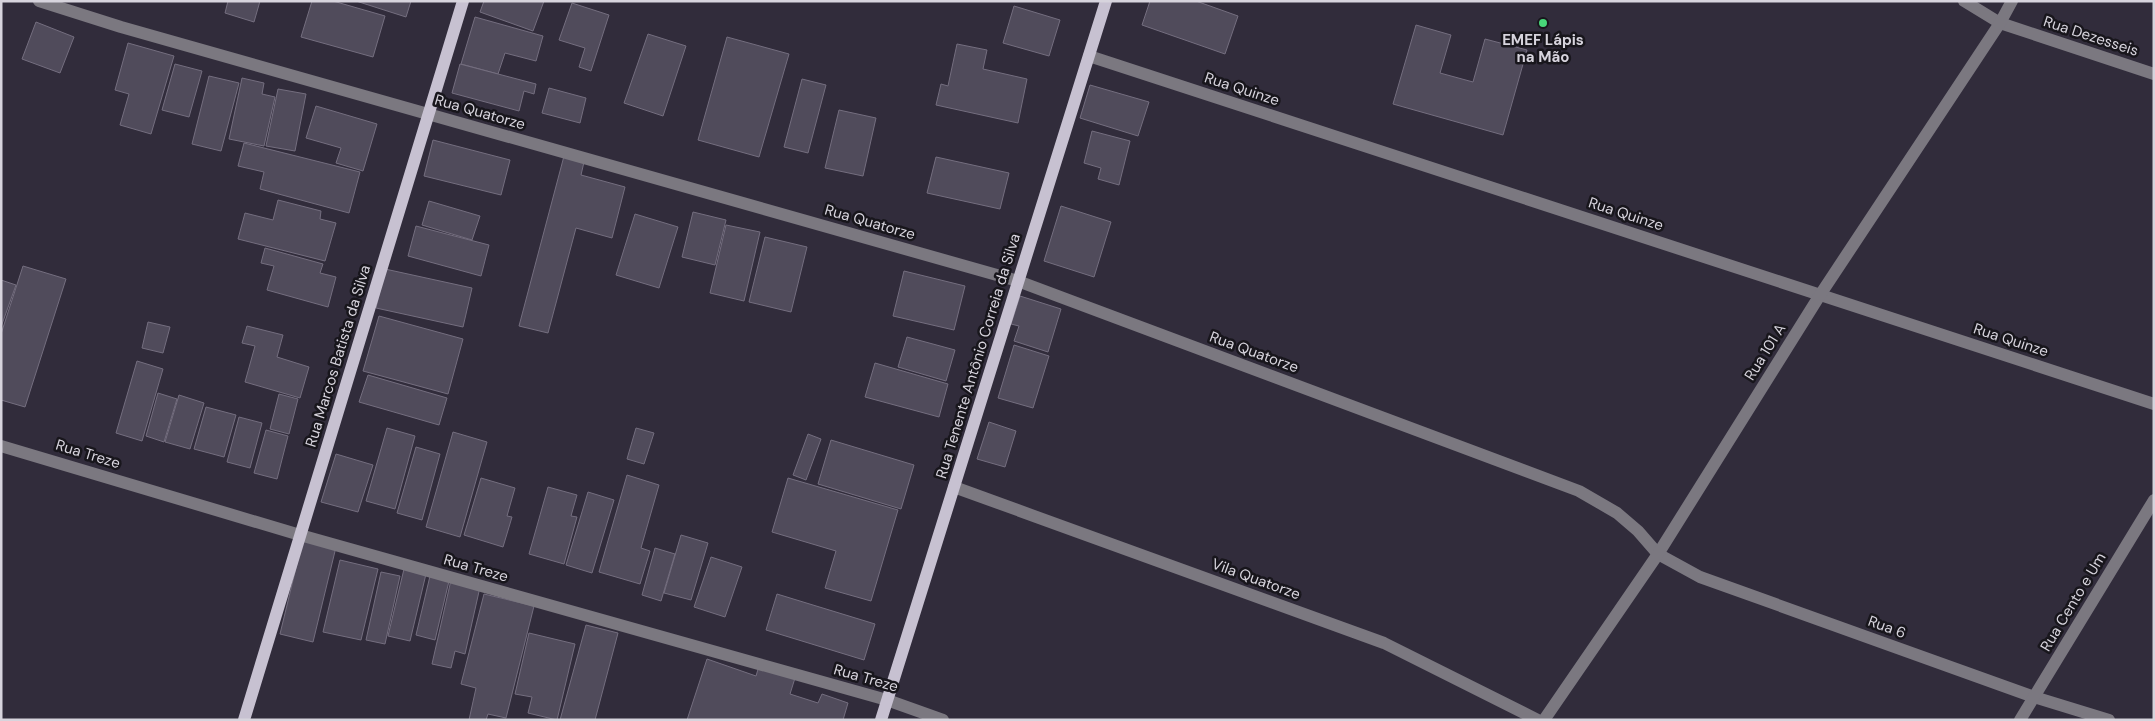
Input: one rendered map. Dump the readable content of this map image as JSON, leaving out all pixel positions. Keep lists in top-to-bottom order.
{
  "streets": {
    "main road": ["Rua Marcos Batista da Silva", "Rua Tenente Antônio Correia da Silva"],
    "street": [
      "Rua Dezesseis",
      "Rua Quinze",
      "Rua Quatorze",
      "Rua 101 A",
      "Rua Treze",
      "Vila Quatorze",
      "Rua Cento e Um",
      "Rua 6"
    ]
  },
  "crossings": [
    ["Rua Dezesseis", "Rua 101 A"],
    ["Rua Quinze", "Rua 101 A"],
    ["Rua Quinze", "Rua Tenente Antônio Correia da Silva"],
    ["Rua Quatorze", "Rua 101 A"],
    ["Rua Quatorze", "Rua Marcos Batista da Silva"],
    ["Rua Quatorze", "Rua Tenente Antônio Correia da Silva"],
    ["Rua Quatorze", "Rua 6"],
    ["Rua 101 A", "Rua 6"],
    ["Rua Marcos Batista da Silva", "Rua Treze"],
    ["Rua Tenente Antônio Correia da Silva", "Rua Treze"],
    ["Rua Tenente Antônio Correia da Silva", "Vila Quatorze"],
    ["Rua Cento e Um", "Rua 6"]
  ],
  "places": ["EMEF Lápis na Mão"]
}
